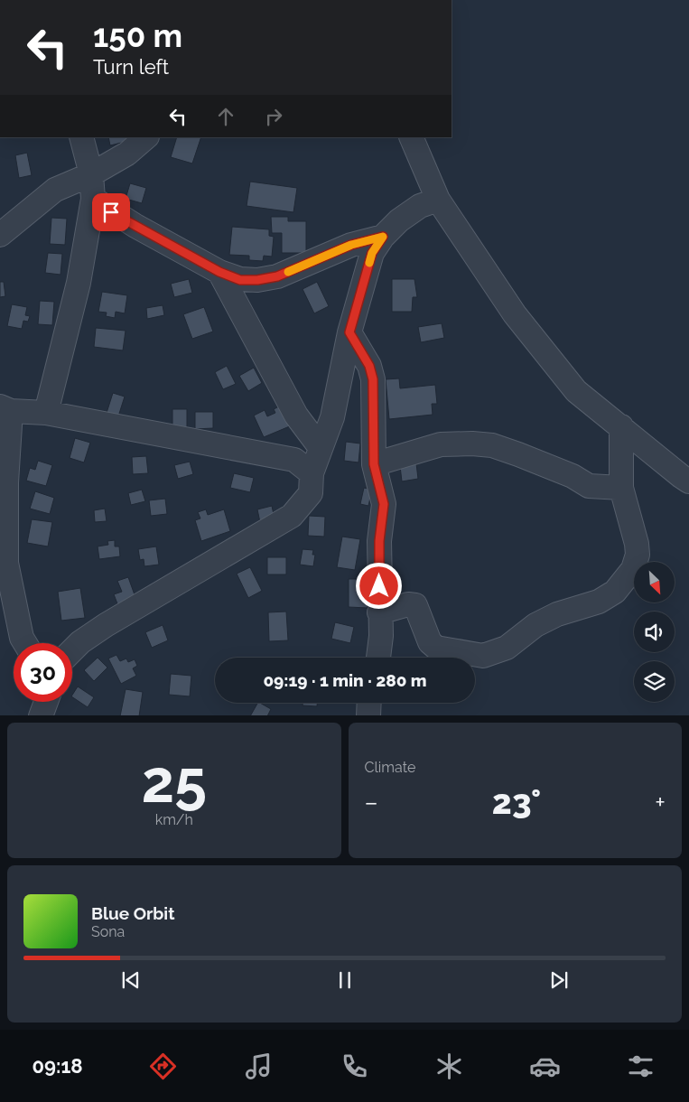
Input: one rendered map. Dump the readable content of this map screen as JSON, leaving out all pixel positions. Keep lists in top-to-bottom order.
{
  "north": "bottom right",
  "page": {
    "turn": ["150 m", "Turn left"],
    "limit": "30",
    "trip": "09:19 · 1 min · 280 m",
    "tile": [
      ["25", "km/h"],
      "Climate"
    ],
    "heat": ["−", "23°", "+"],
    "song": ["Blue Orbit", "Sona"],
    "tabs": "09:18"
  }
}
